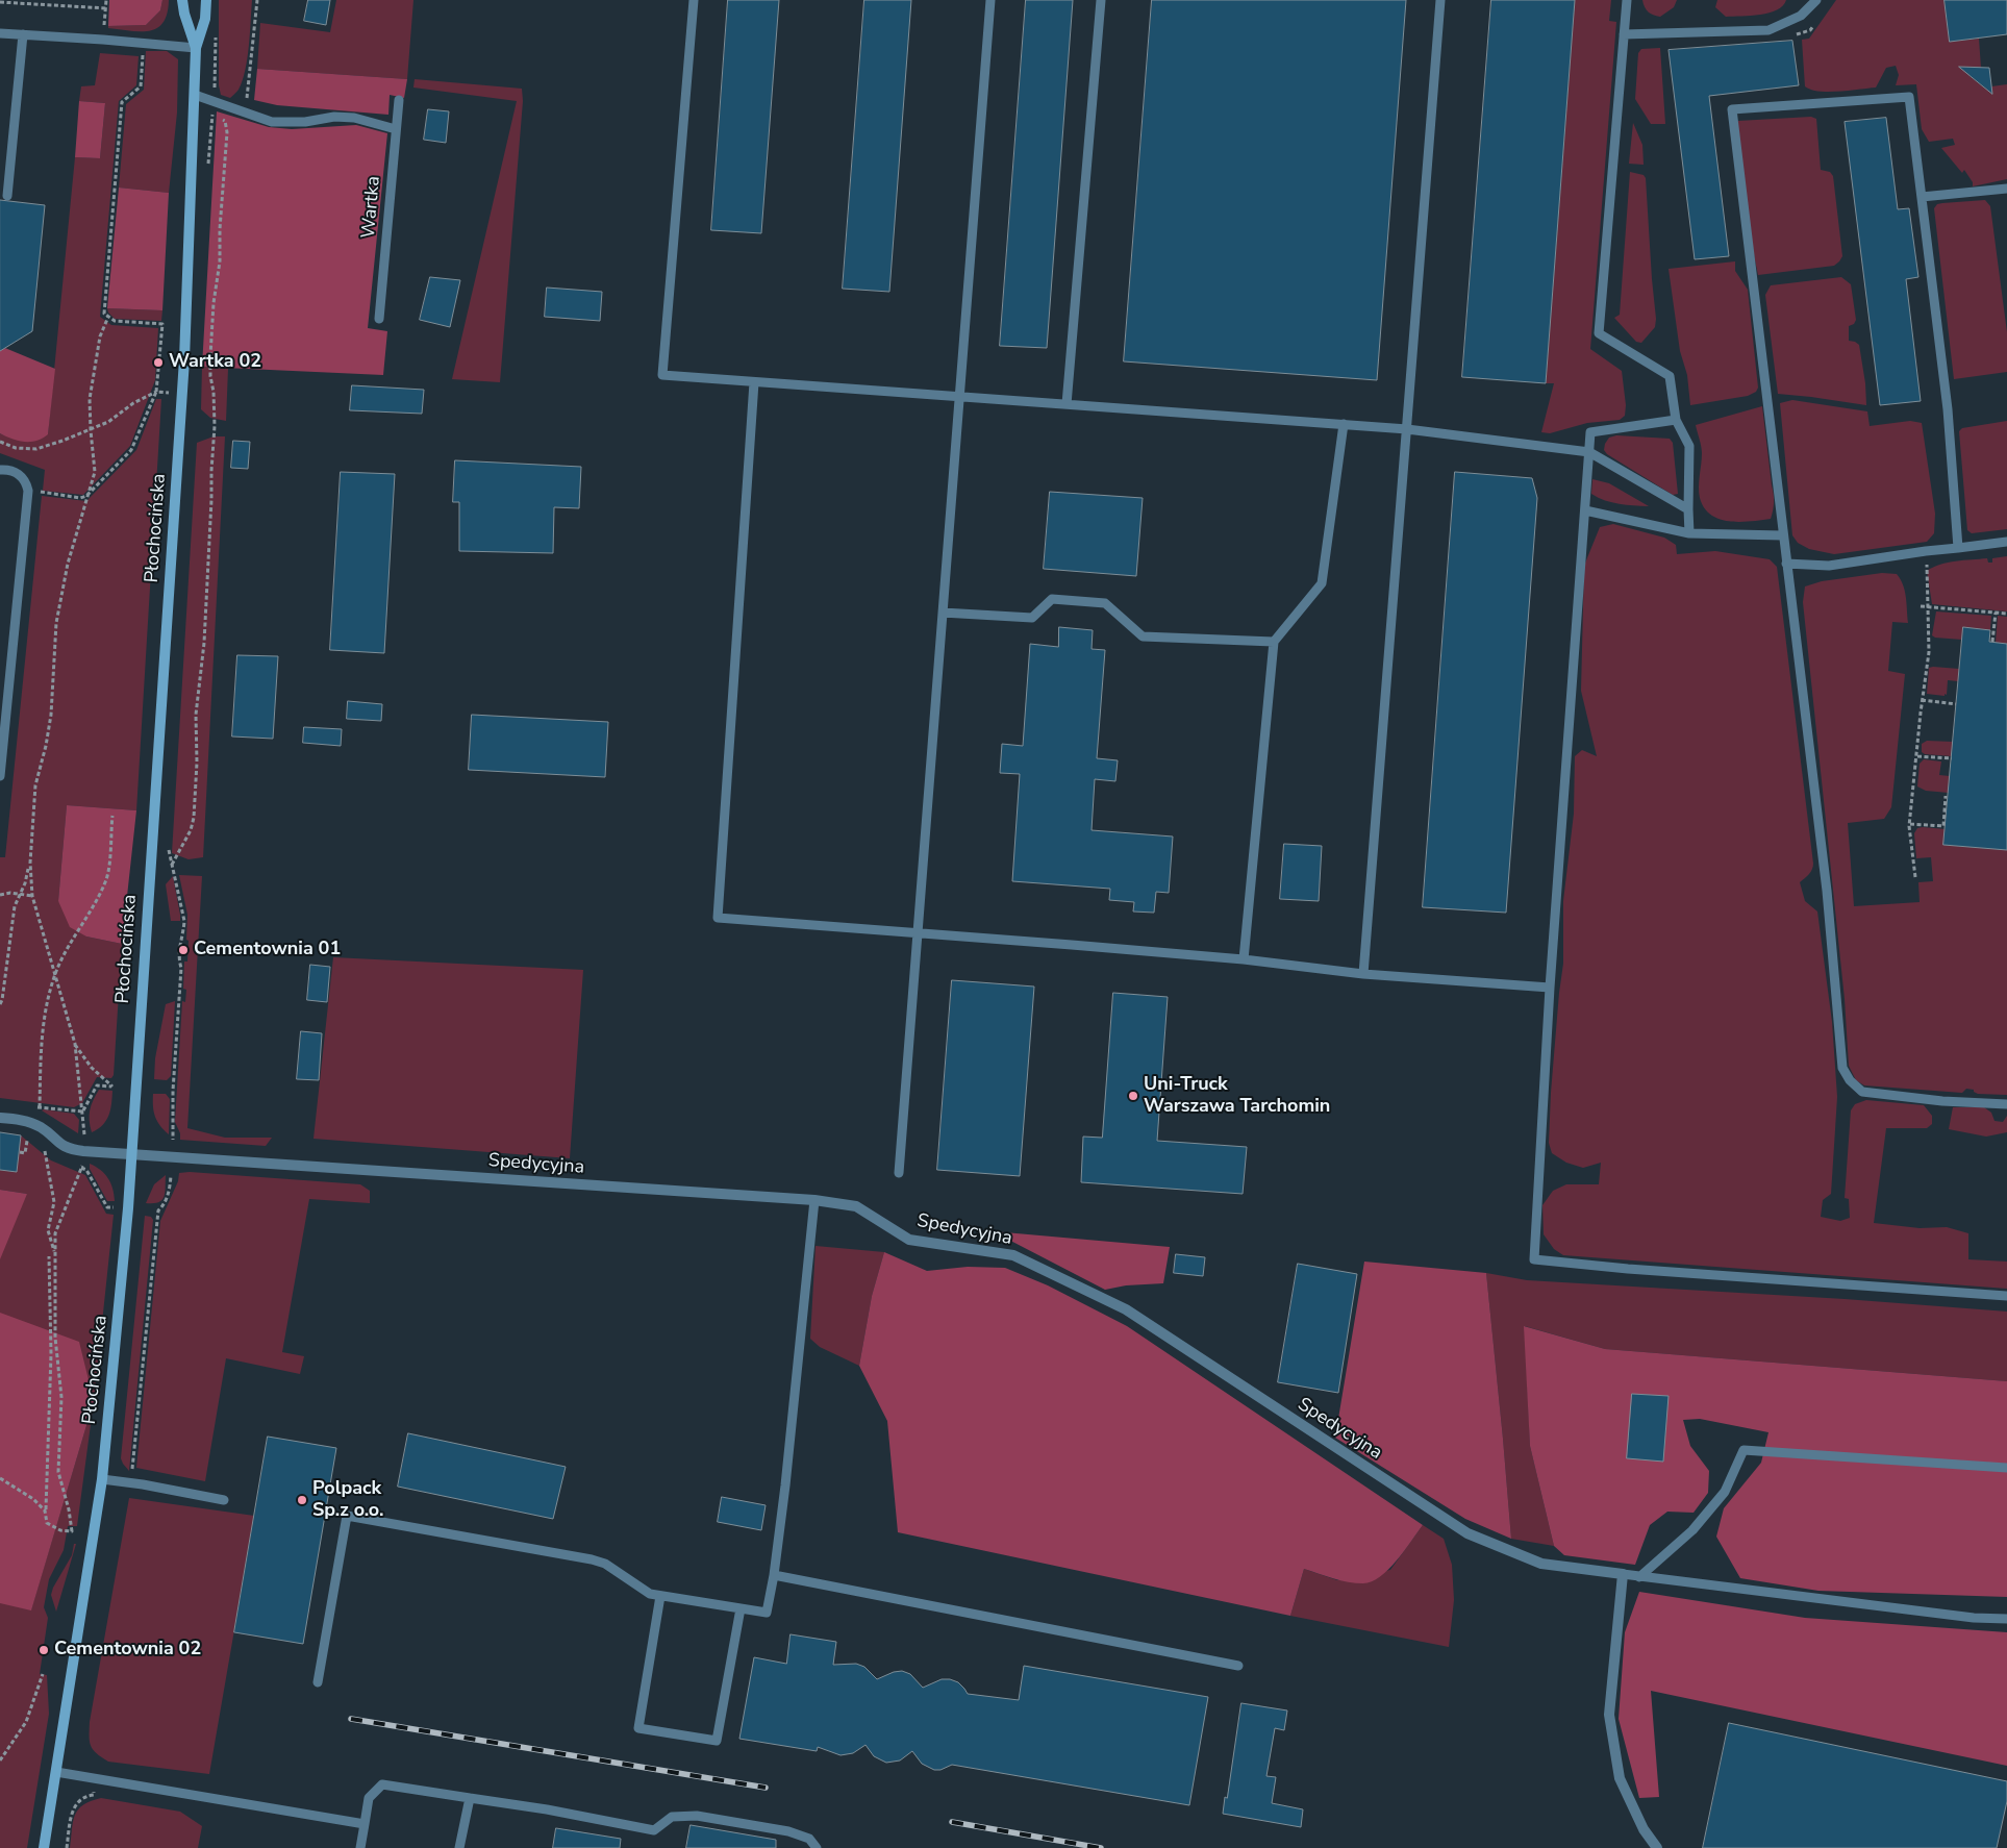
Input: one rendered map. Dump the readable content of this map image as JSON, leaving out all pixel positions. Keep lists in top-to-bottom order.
{
  "streets": {
    "main road": ["Płochocińska"],
    "street": ["Spedycyjna"],
    "lane": ["Wartka"]
  },
  "crossings": [
    ["Płochocińska", "Spedycyjna"]
  ],
  "places": [
    "Wartka 02",
    "Cementownia 01",
    "Uni-Truck Warszawa Tarchomin",
    "Polpack Sp.z o.o.",
    "Cementownia 02"
  ]
}
